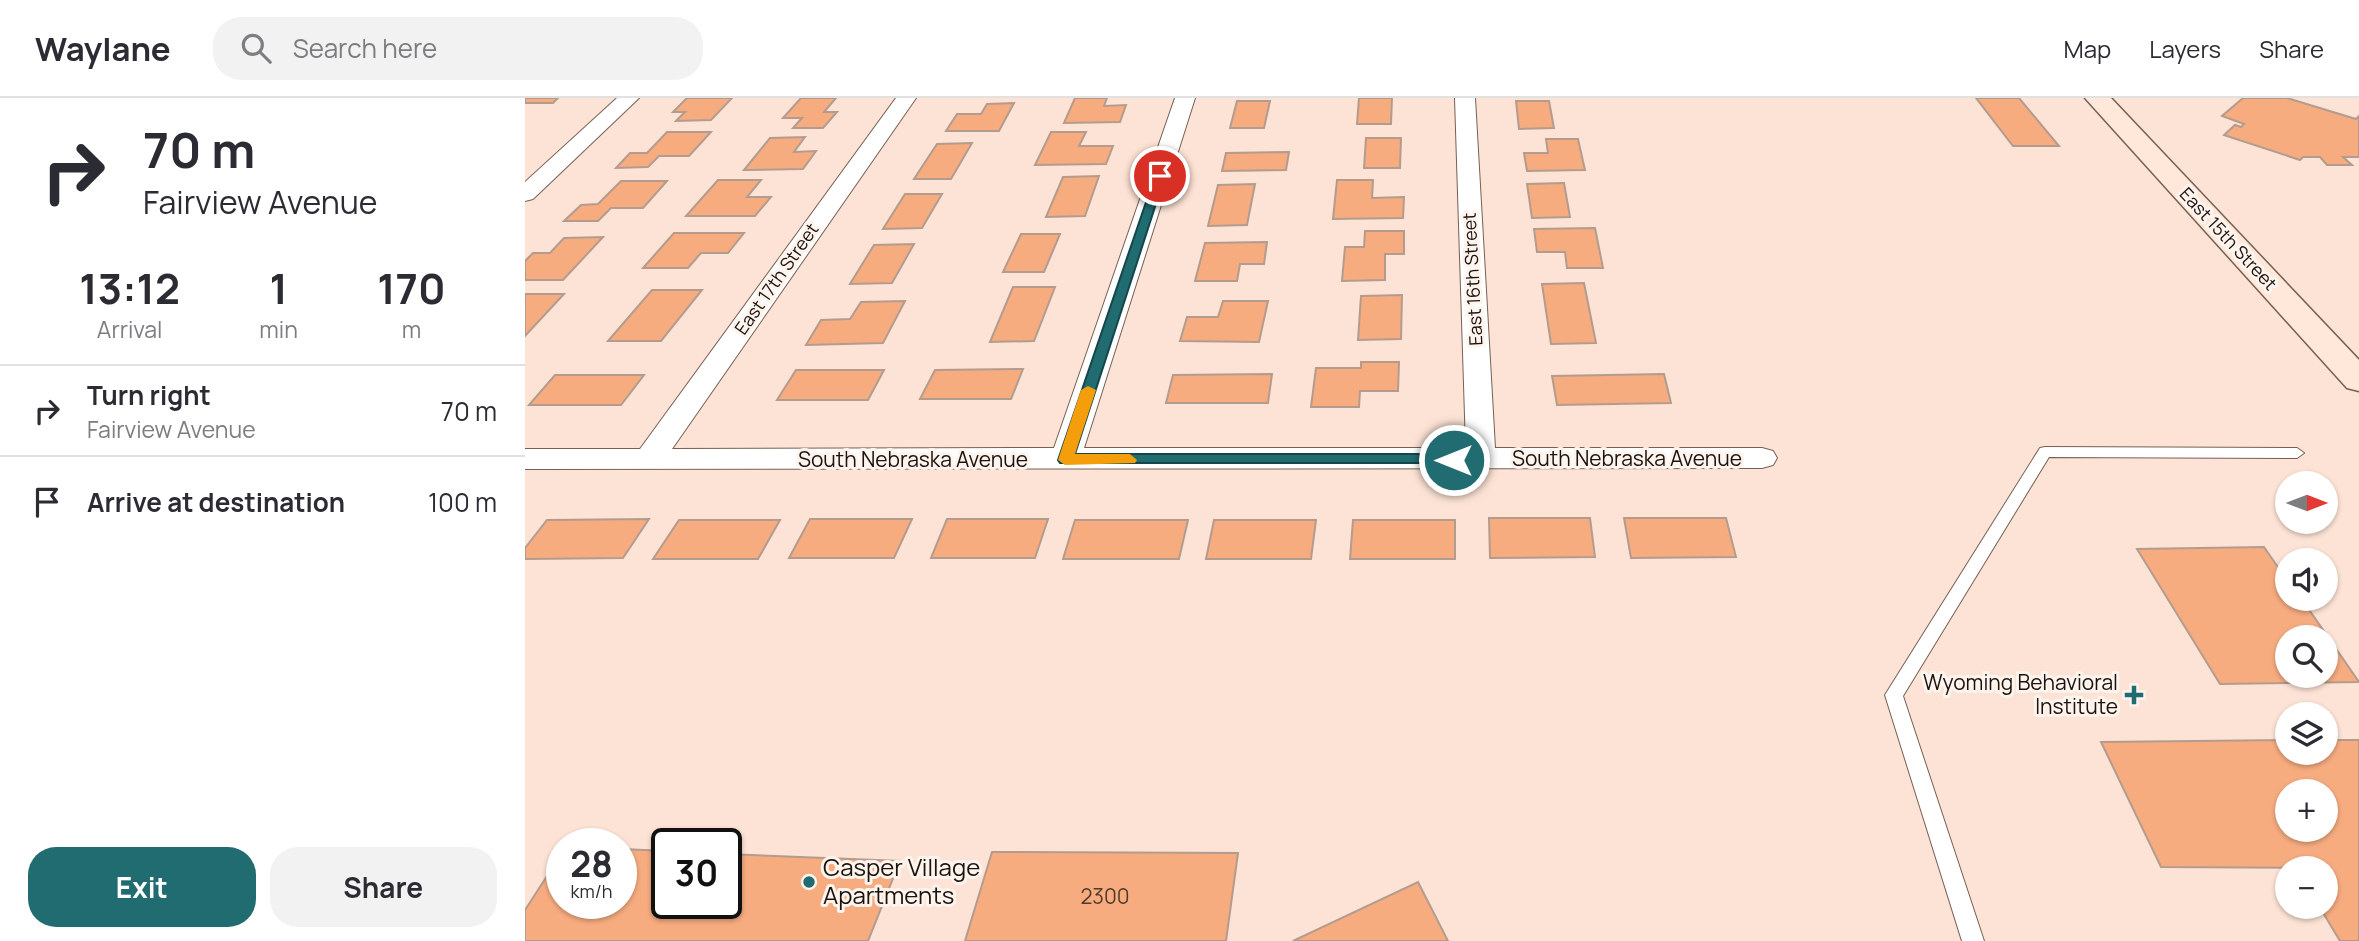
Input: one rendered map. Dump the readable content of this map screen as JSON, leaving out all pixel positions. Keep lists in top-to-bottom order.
{
  "streets": {
    "main road": ["East 15th Street"],
    "street": ["East 17th Street", "East 16th Street", "South Nebraska Avenue"]
  },
  "crossings": [
    ["East 17th Street", "South Nebraska Avenue"],
    ["East 16th Street", "South Nebraska Avenue"]
  ],
  "places": {
    "health": ["Wyoming Behavioral Institute"],
    "other": ["Casper Village Apartments"]
  },
  "house_numbers": ["2300"],
  "north": "right",
  "page": {
    "header": "Waylane",
    "search": "Search here",
    "nav": ["Map", "Layers", "Share"],
    "turn": ["70 m", "Fairview Avenue"],
    "eta": [
      "13:12",
      "Arrival",
      "1",
      "min",
      "170",
      "m"
    ],
    "list": [
      {
        "name": "Turn right",
        "note": "Fairview Avenue",
        "value": "70 m"
      },
      {
        "name": "Arrive at destination",
        "value": "100 m"
      }
    ],
    "map_buttons": ["+", "−"],
    "speed": "28 km/h",
    "limit": "30",
    "buttons": ["Exit", "Share"]
  }
}
